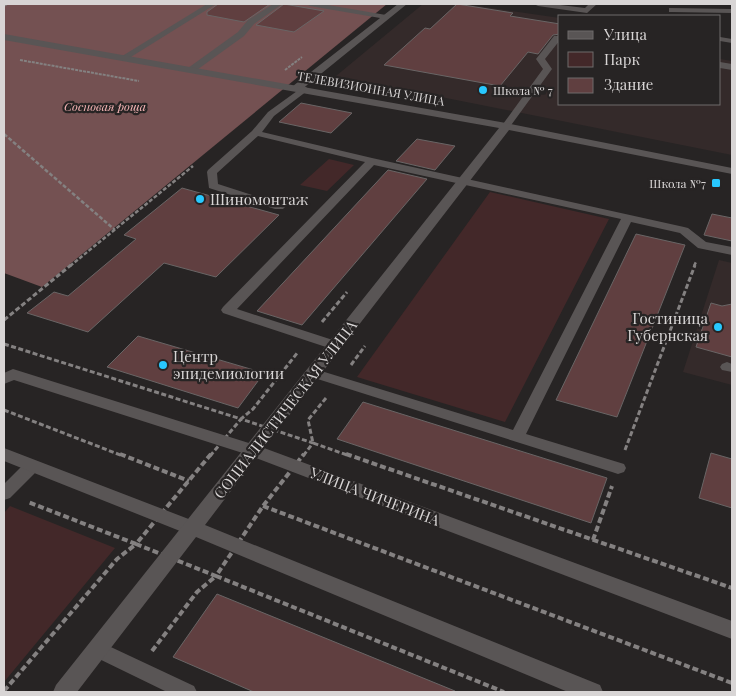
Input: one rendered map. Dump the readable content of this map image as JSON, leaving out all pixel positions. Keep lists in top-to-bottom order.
{
  "streets": {
    "street": ["ТЕЛЕВИЗИОННАЯ УЛИЦА", "СОЦИАЛИСТИЧЕСКАЯ УЛИЦА", "УЛИЦА ЧИЧЕРИНА"]
  },
  "crossings": [
    ["ТЕЛЕВИЗИОННАЯ УЛИЦА", "СОЦИАЛИСТИЧЕСКАЯ УЛИЦА"],
    ["СОЦИАЛИСТИЧЕСКАЯ УЛИЦА", "УЛИЦА ЧИЧЕРИНА"]
  ],
  "parks": ["Сосновая роща"],
  "places": {
    "other": [
      "Школа № 7",
      "Шиномонтаж",
      "Гостиница Губернская",
      "Центр эпидемиологии"
    ],
    "transit": ["Школа №7"]
  },
  "legend": ["Улица", "Парк", "Здание"]
}
